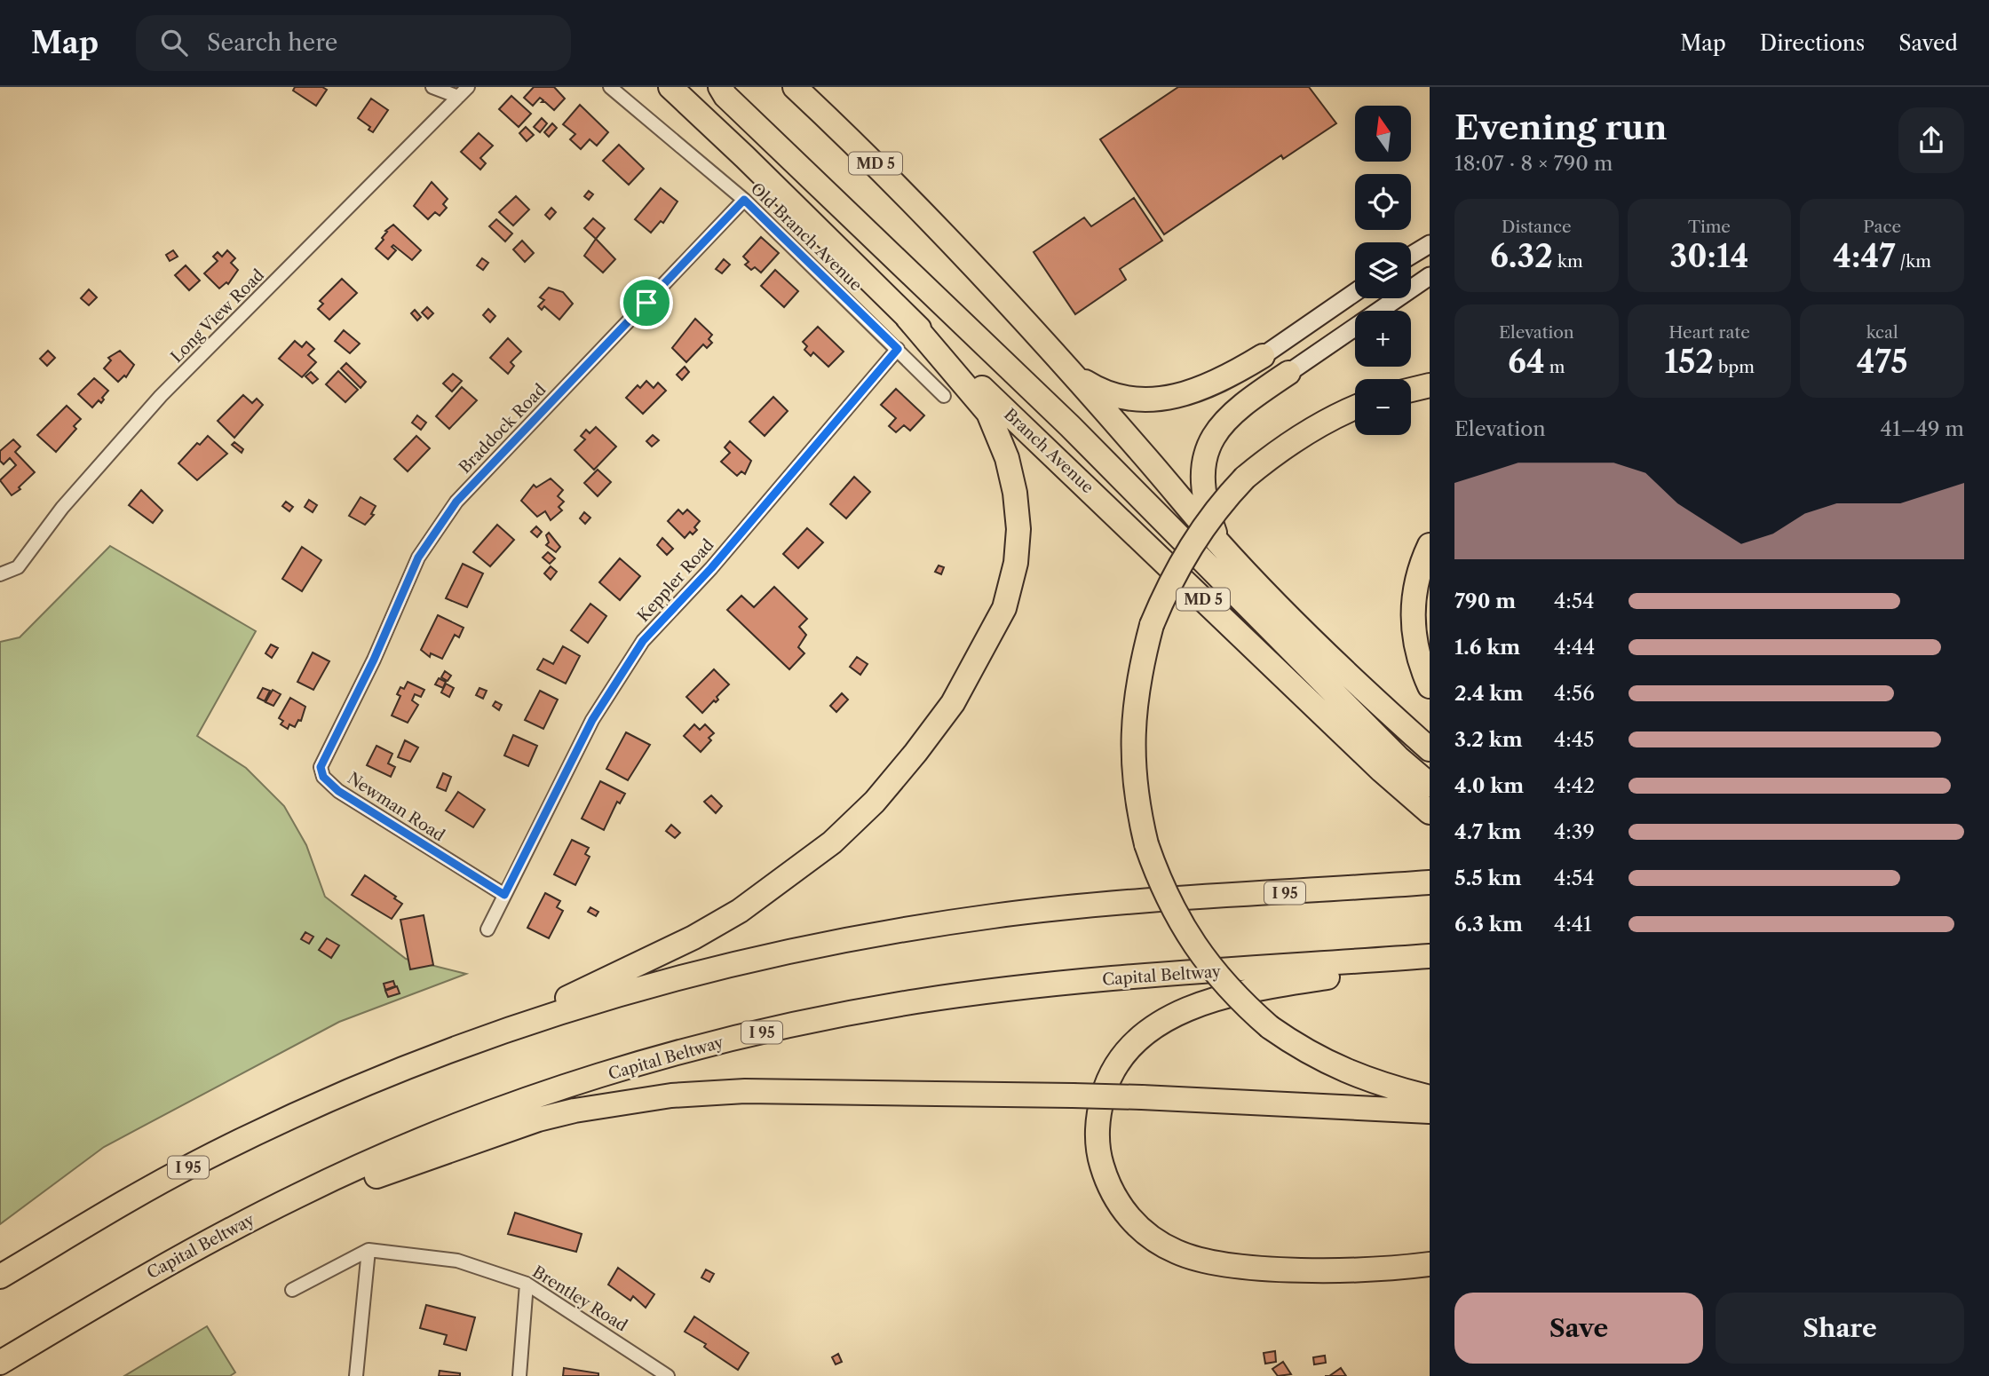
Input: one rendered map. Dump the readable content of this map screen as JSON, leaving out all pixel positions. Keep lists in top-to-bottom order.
{
  "streets": {
    "highway": [
      "MD 5",
      "Branch Avenue",
      "I 95",
      "Capital Beltway"
    ],
    "street": [
      "Old Branch Avenue",
      "Long View Road",
      "Braddock Road",
      "Keppler Road",
      "Newman Road",
      "Brentley Road"
    ]
  },
  "crossings": [
    ["Old Branch Avenue", "Braddock Road"],
    ["Old Branch Avenue", "Keppler Road"],
    ["Braddock Road", "Newman Road"],
    ["Keppler Road", "Newman Road"]
  ],
  "north": "top",
  "page": {
    "header": "Map",
    "search": "Search here",
    "nav": ["Map", "Directions", "Saved"],
    "heading": ["Evening run", "18:07 · 8 × 790 m"],
    "map_buttons": ["+", "−"],
    "stats": [
      ["Distance", "6.32 km"],
      ["Time", "30:14"],
      ["Pace", "4:47 /km"],
      ["Elevation", "64 m"],
      ["Heart rate", "152 bpm"],
      ["kcal", "475"]
    ],
    "chart": ["Elevation", "41–49 m"],
    "list": [
      {
        "name": "790 m",
        "note": "4:54"
      },
      {
        "name": "1.6 km",
        "note": "4:44"
      },
      {
        "name": "2.4 km",
        "note": "4:56"
      },
      {
        "name": "3.2 km",
        "note": "4:45"
      },
      {
        "name": "4.0 km",
        "note": "4:42"
      },
      {
        "name": "4.7 km",
        "note": "4:39"
      },
      {
        "name": "5.5 km",
        "note": "4:54"
      },
      {
        "name": "6.3 km",
        "note": "4:41"
      }
    ],
    "buttons": ["Save", "Share"]
  }
}
